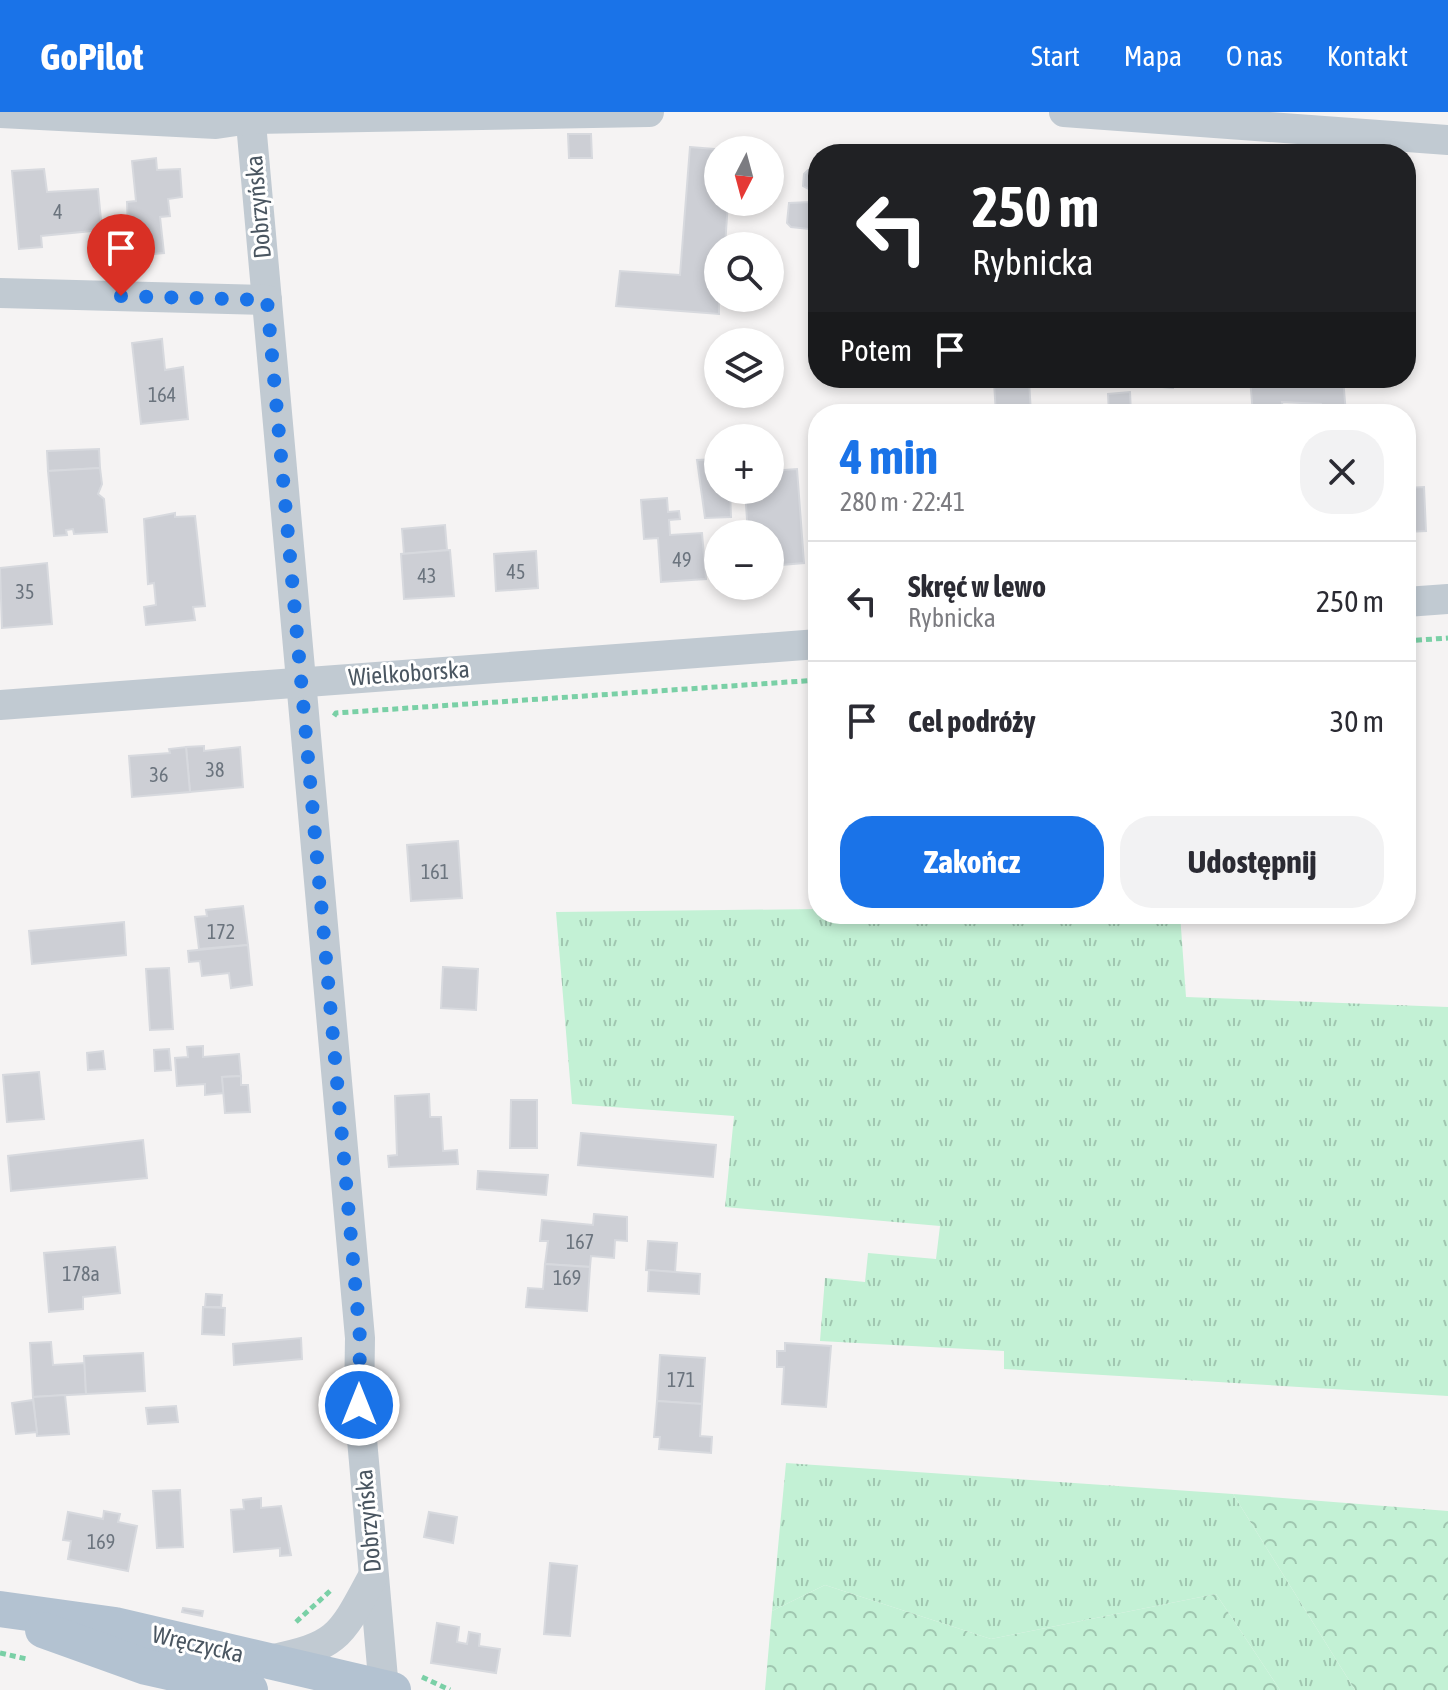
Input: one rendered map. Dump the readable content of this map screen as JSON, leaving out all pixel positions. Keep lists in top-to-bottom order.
{
  "streets": {
    "main road": ["Wręczycka"],
    "street": ["Dobrzyńska", "Wielkoborska"]
  },
  "crossings": [
    ["Dobrzyńska", "Wielkoborska"],
    ["Dobrzyńska", "Wręczycka"]
  ],
  "house_numbers": [
    "4",
    "164",
    "49",
    "45",
    "43",
    "35",
    "38",
    "36",
    "161",
    "172",
    "167",
    "178a",
    "169",
    "171",
    "169"
  ],
  "north": "bottom",
  "page": {
    "header": "GoPilot",
    "nav": [
      "Start",
      "Mapa",
      "O nas",
      "Kontakt"
    ],
    "map_buttons": ["+", "−"],
    "turn": ["250 m", "Rybnicka"],
    "then": "Potem",
    "heading": ["4 min", "280 m · 22:41"],
    "list": [
      {
        "name": "Skręć w lewo",
        "note": "Rybnicka",
        "value": "250 m"
      },
      {
        "name": "Cel podróży",
        "value": "30 m"
      }
    ],
    "buttons": ["Zakończ", "Udostępnij"]
  }
}
